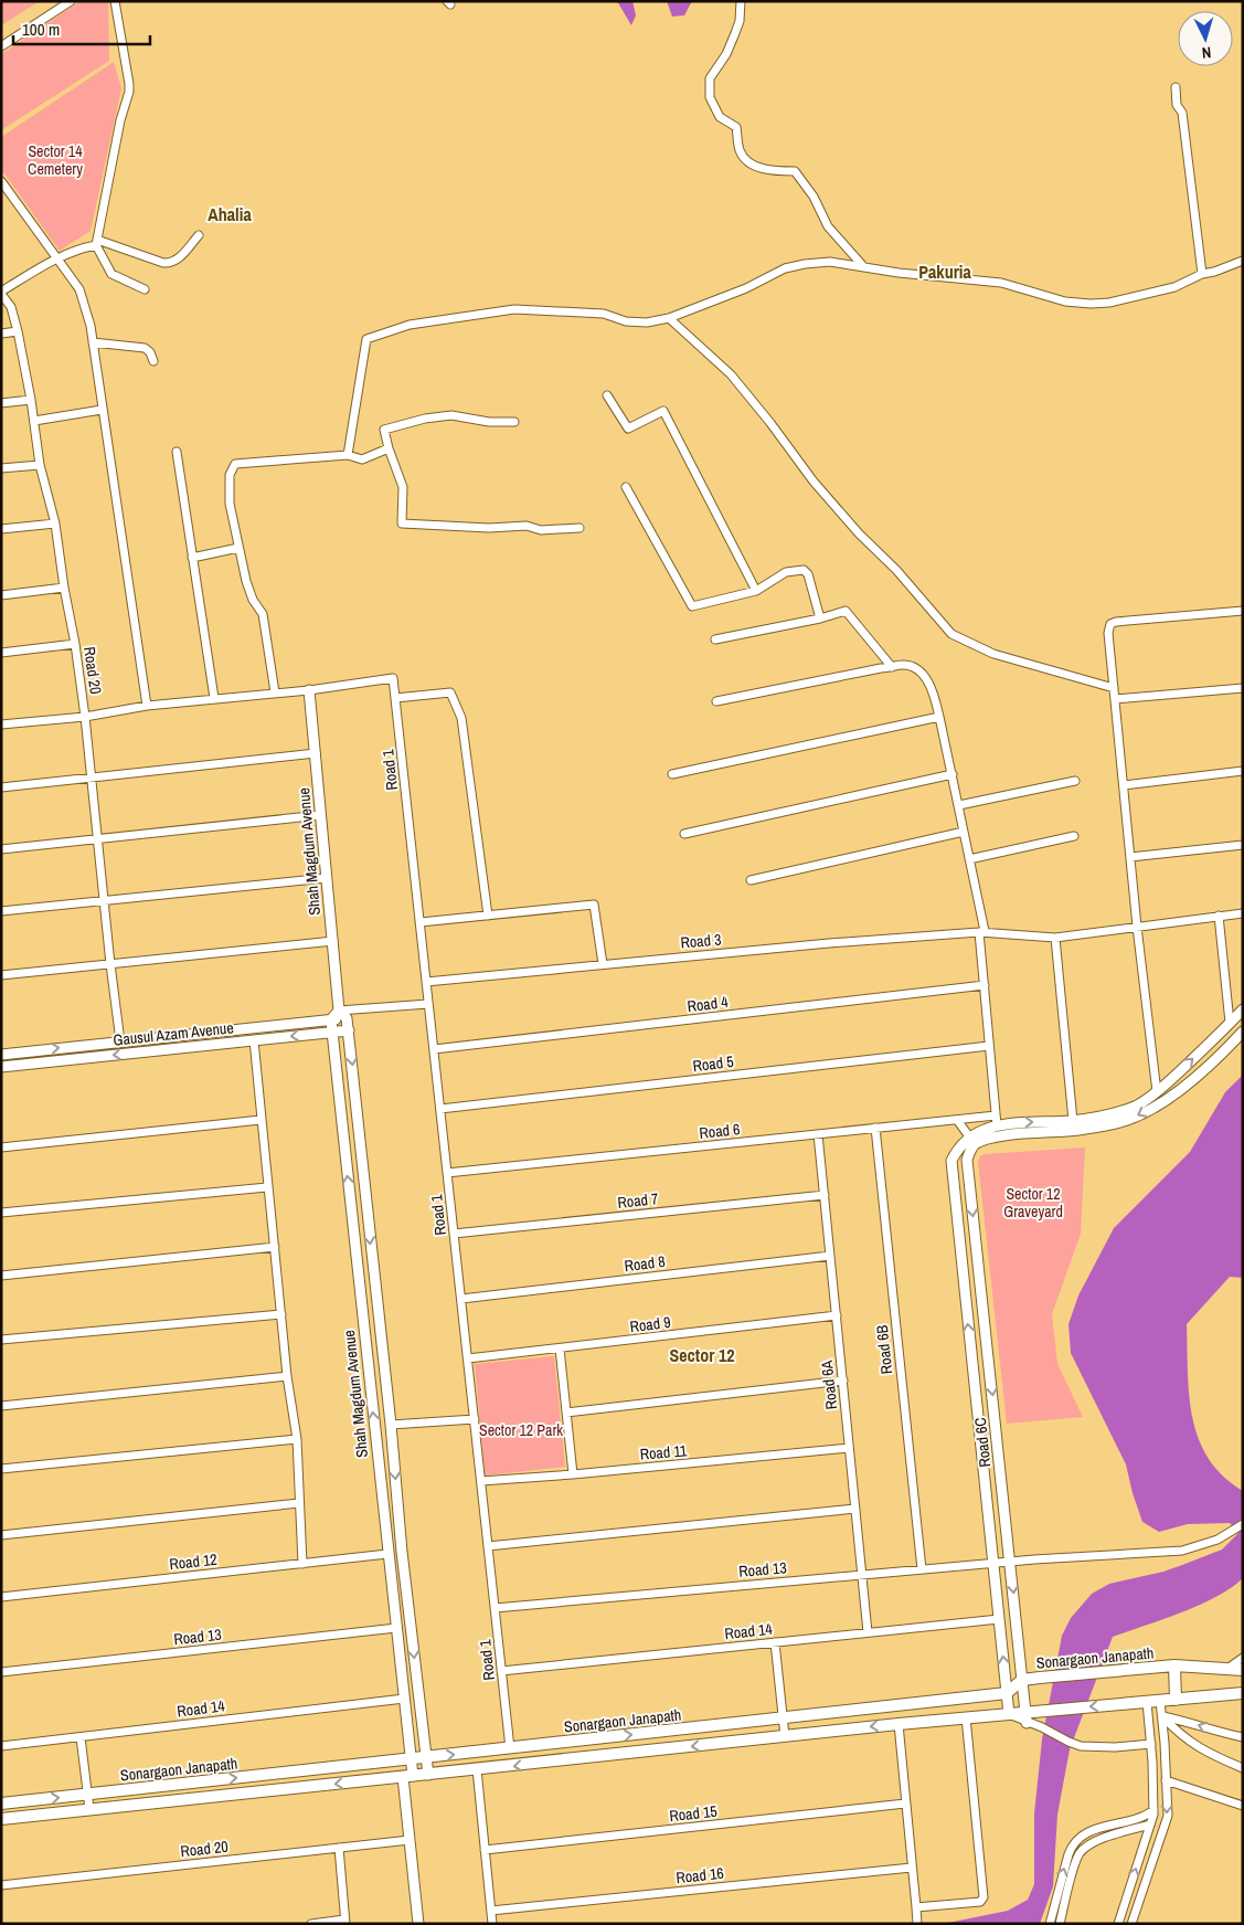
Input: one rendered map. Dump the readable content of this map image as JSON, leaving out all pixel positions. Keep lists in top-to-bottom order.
{
  "streets": {
    "main road": ["Sonargaon Janapath"],
    "street": [
      "Road 20",
      "Road 1",
      "Shah Magdum Avenue",
      "Road 3",
      "Road 4",
      "Gausul Azam Avenue",
      "Road 5",
      "Road 6",
      "Road 7",
      "Road 8",
      "Road 9",
      "Road 6B",
      "Road 6A",
      "Road 6C",
      "Road 11",
      "Road 12",
      "Road 13",
      "Road 14",
      "Road 15",
      "Road 16"
    ]
  },
  "crossings": [
    ["Road 20", "Shah Magdum Avenue"],
    ["Road 20", "Gausul Azam Avenue"],
    ["Road 1", "Shah Magdum Avenue"],
    ["Road 1", "Road 3"],
    ["Road 1", "Road 4"],
    ["Road 1", "Road 5"],
    ["Road 1", "Road 6"],
    ["Road 1", "Road 7"],
    ["Road 1", "Road 8"],
    ["Road 1", "Road 9"],
    ["Road 1", "Road 11"],
    ["Road 1", "Road 13"],
    ["Road 1", "Road 14"],
    ["Road 1", "Sonargaon Janapath"],
    ["Shah Magdum Avenue", "Gausul Azam Avenue"],
    ["Shah Magdum Avenue", "Road 12"],
    ["Shah Magdum Avenue", "Road 13"],
    ["Shah Magdum Avenue", "Road 14"],
    ["Shah Magdum Avenue", "Sonargaon Janapath"],
    ["Road 6", "Road 6B"],
    ["Road 6", "Road 6A"],
    ["Road 7", "Road 6A"],
    ["Road 8", "Road 6A"],
    ["Road 9", "Road 6A"],
    ["Road 6B", "Road 13"],
    ["Road 6A", "Road 11"],
    ["Road 6A", "Road 13"],
    ["Road 6A", "Road 14"],
    ["Road 6C", "Road 13"],
    ["Road 6C", "Road 14"],
    ["Road 6C", "Sonargaon Janapath"]
  ],
  "districts": ["Ahalia", "Pakuria", "Sector 12"],
  "parks": ["Sector 14 Cemetery", "Sector 12 Graveyard", "Sector 12 Park"],
  "scale_bar": "100 m",
  "north": "bottom"
}
